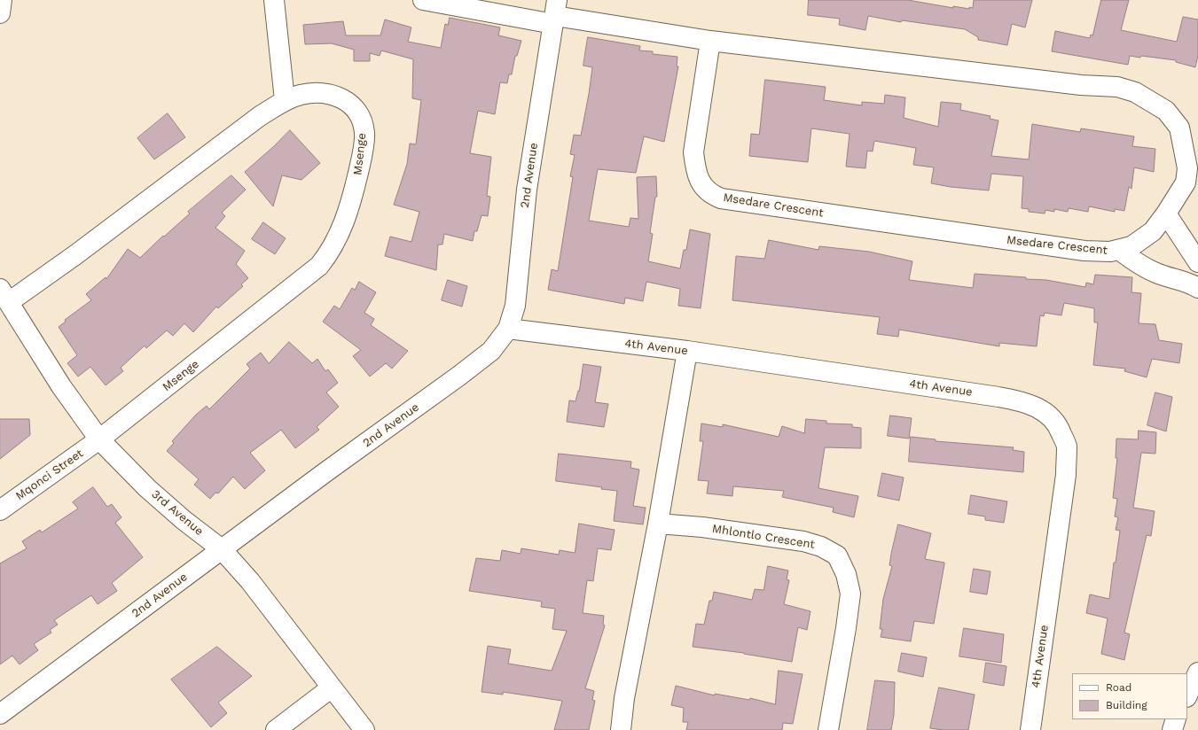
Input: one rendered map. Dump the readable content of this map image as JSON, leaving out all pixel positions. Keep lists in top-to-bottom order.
{
  "streets": {
    "street": [
      "Msenge",
      "2nd Avenue",
      "Msedare Crescent",
      "4th Avenue",
      "Mqonci Street",
      "3rd Avenue",
      "Mhlontlo Crescent"
    ]
  },
  "crossings": [
    ["Msenge", "Mqonci Street"],
    ["Msenge", "3rd Avenue"],
    ["2nd Avenue", "Msedare Crescent"],
    ["2nd Avenue", "4th Avenue"],
    ["2nd Avenue", "3rd Avenue"],
    ["Mqonci Street", "3rd Avenue"]
  ],
  "legend": ["Road", "Building"]
}
